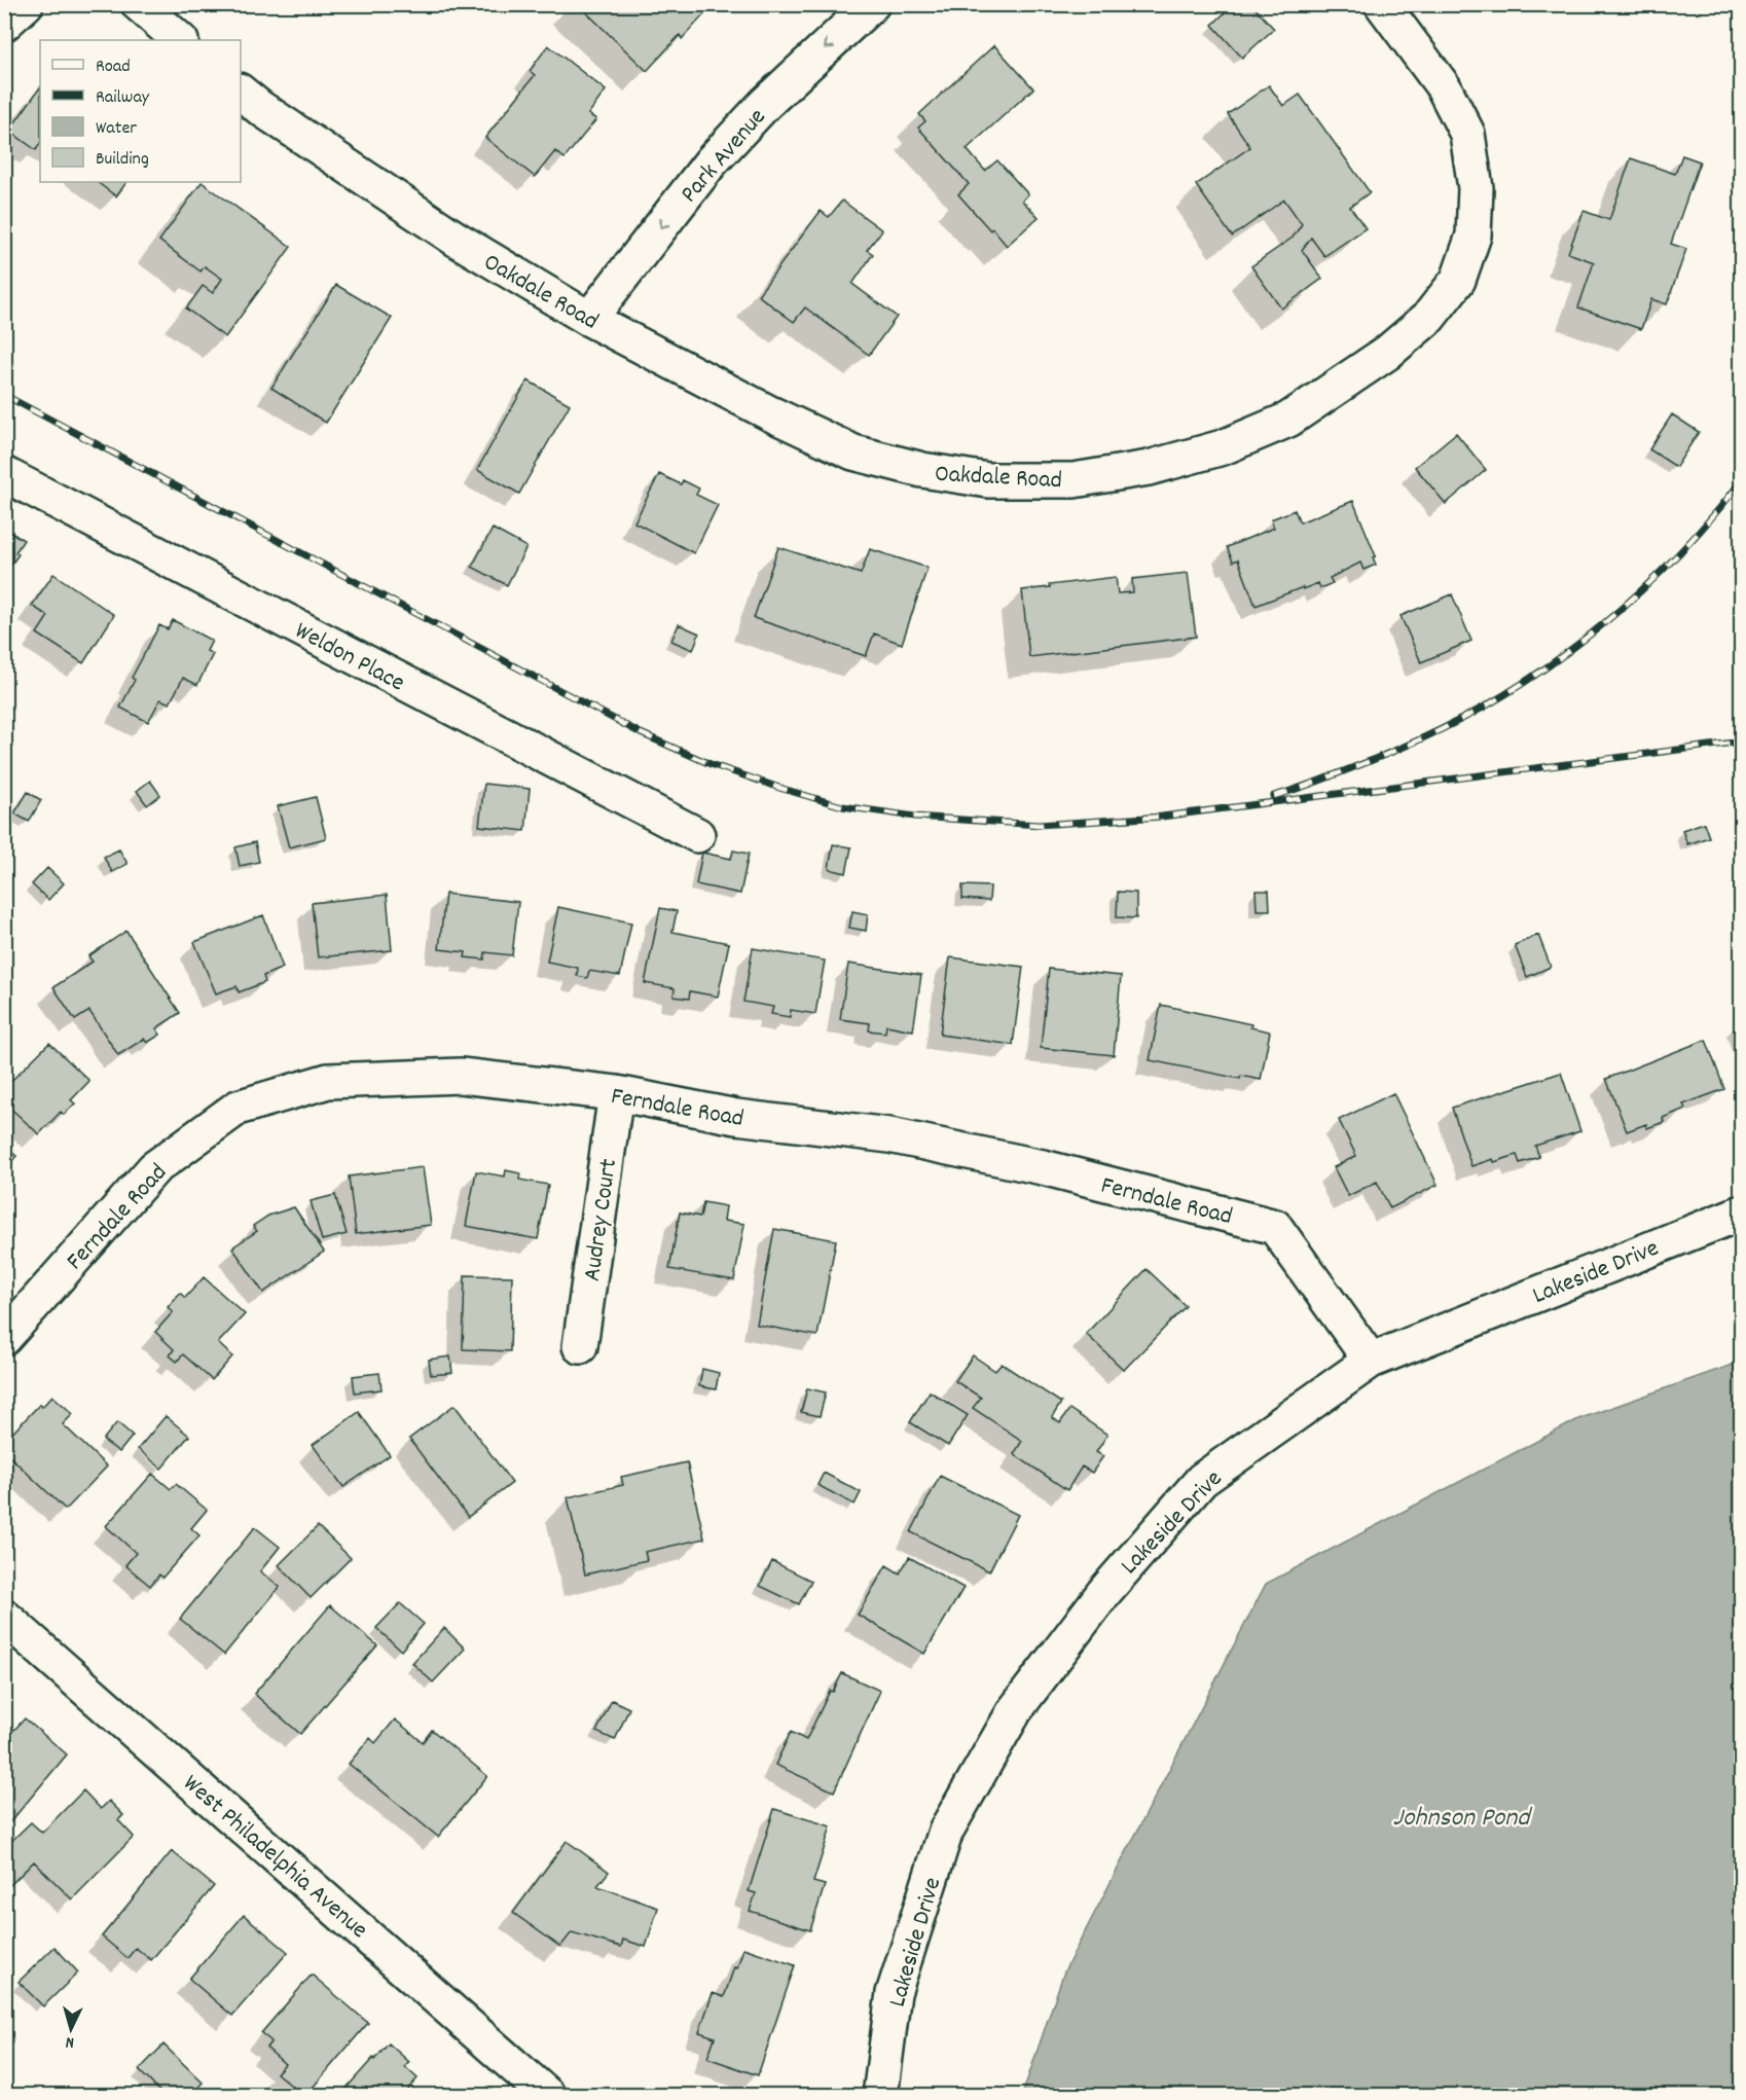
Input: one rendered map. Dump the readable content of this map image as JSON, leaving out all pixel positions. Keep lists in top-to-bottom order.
{
  "streets": {
    "street": [
      "Park Avenue",
      "Oakdale Road",
      "Weldon Place",
      "Ferndale Road",
      "Audrey Court",
      "Lakeside Drive",
      "West Philadelphia Avenue"
    ]
  },
  "crossings": [
    ["Park Avenue", "Oakdale Road"],
    ["Ferndale Road", "Audrey Court"],
    ["Ferndale Road", "Lakeside Drive"]
  ],
  "one_way": ["Park Avenue"],
  "water": ["Johnson Pond"],
  "legend": [
    "Road",
    "Railway",
    "Water",
    "Building"
  ],
  "north": "bottom"
}
